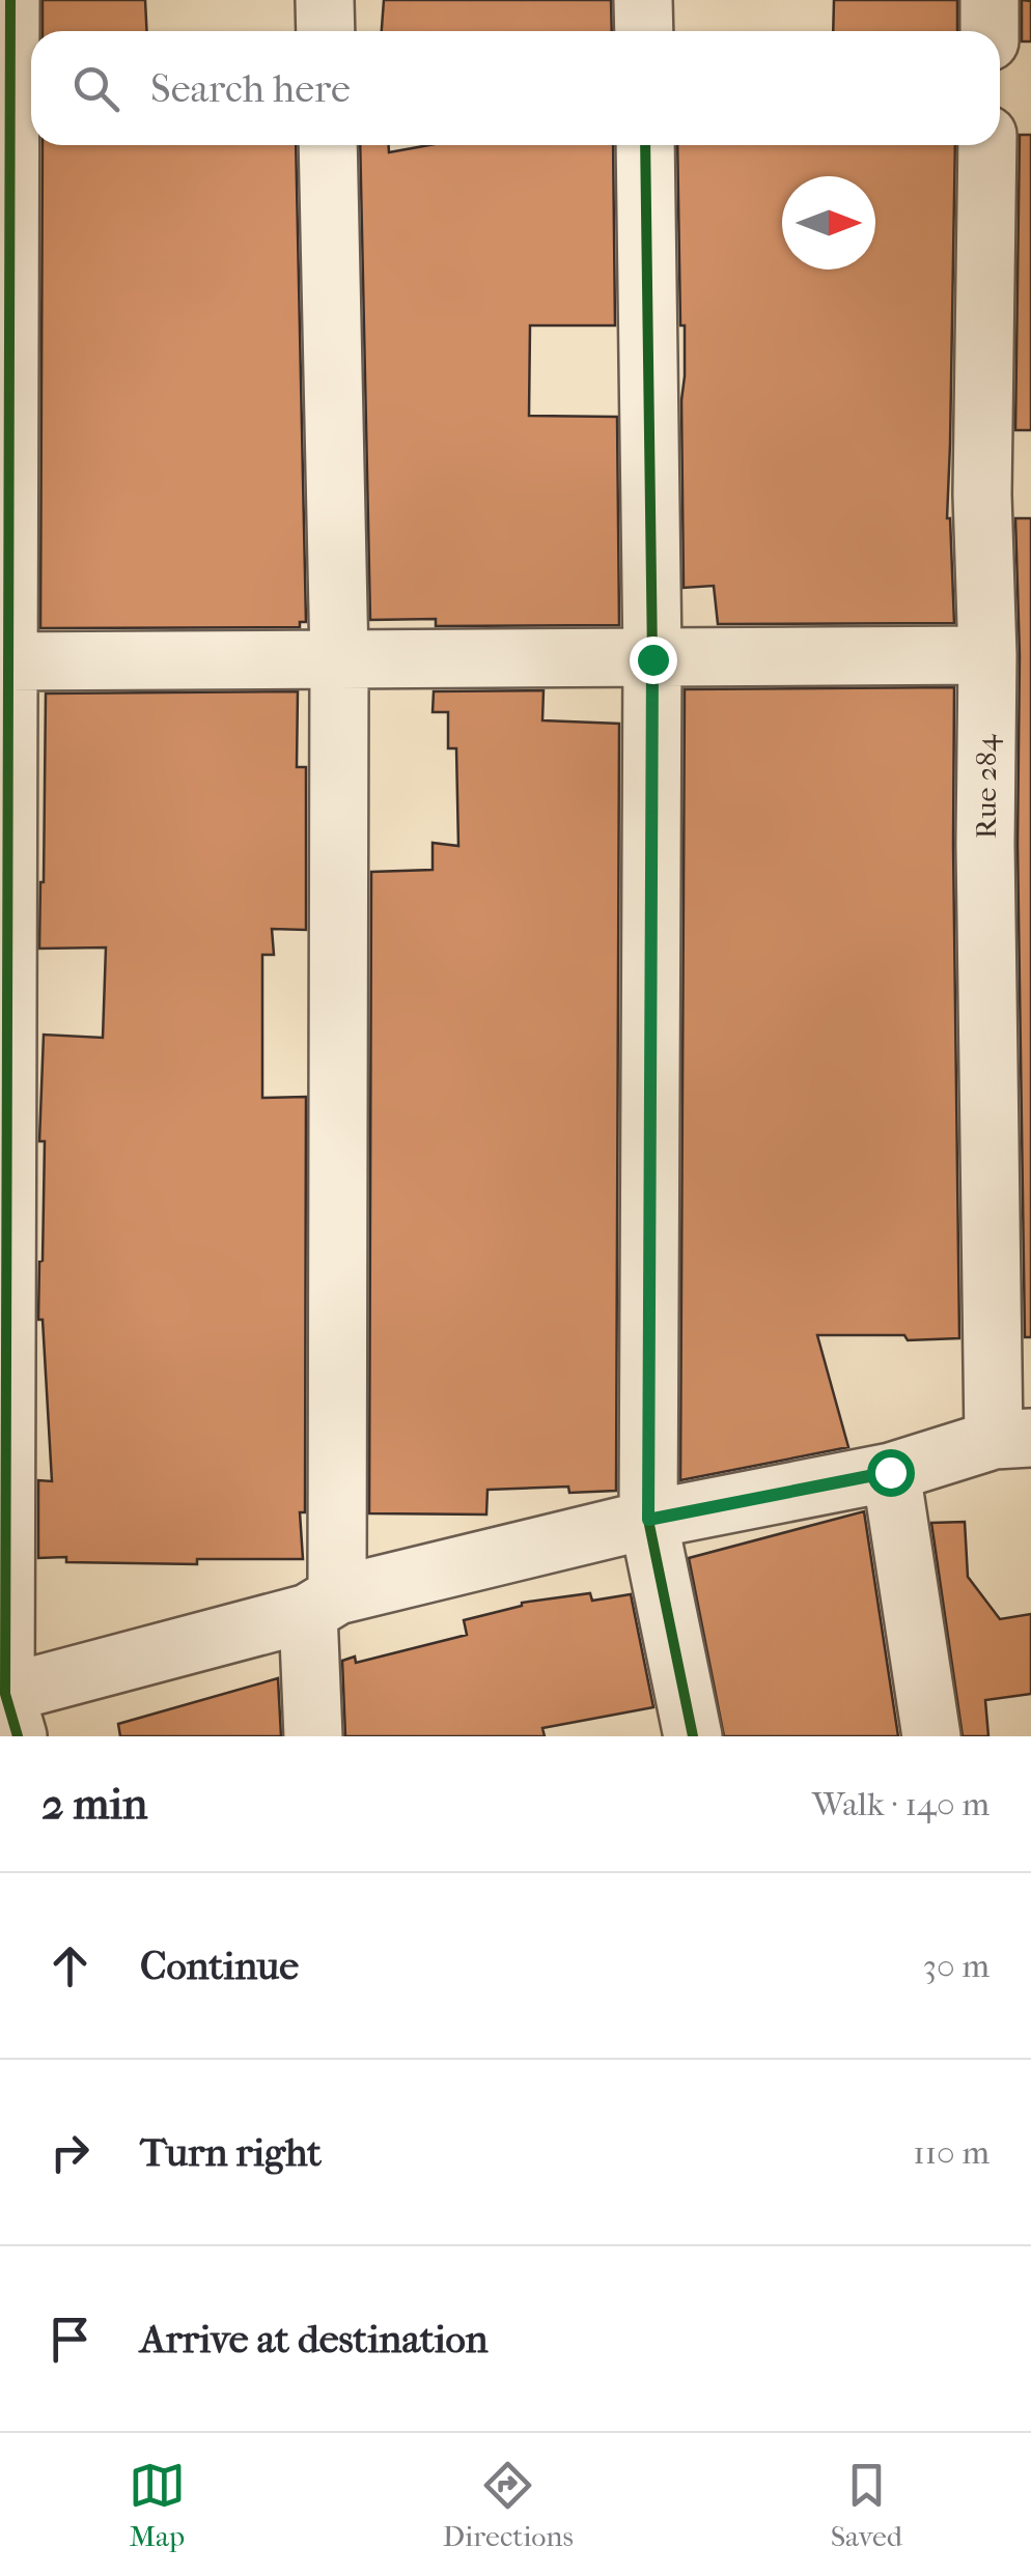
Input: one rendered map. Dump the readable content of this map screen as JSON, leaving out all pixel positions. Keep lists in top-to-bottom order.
{
  "streets": {
    "street": ["Rue 284"]
  },
  "north": "right",
  "page": {
    "search": "Search here",
    "heading": ["2 min", "Walk · 140 m"],
    "list": [
      ["Continue", "30 m"],
      ["Turn right", "110 m"],
      "Arrive at destination"
    ],
    "nav": ["Map", "Directions", "Saved"]
  }
}
